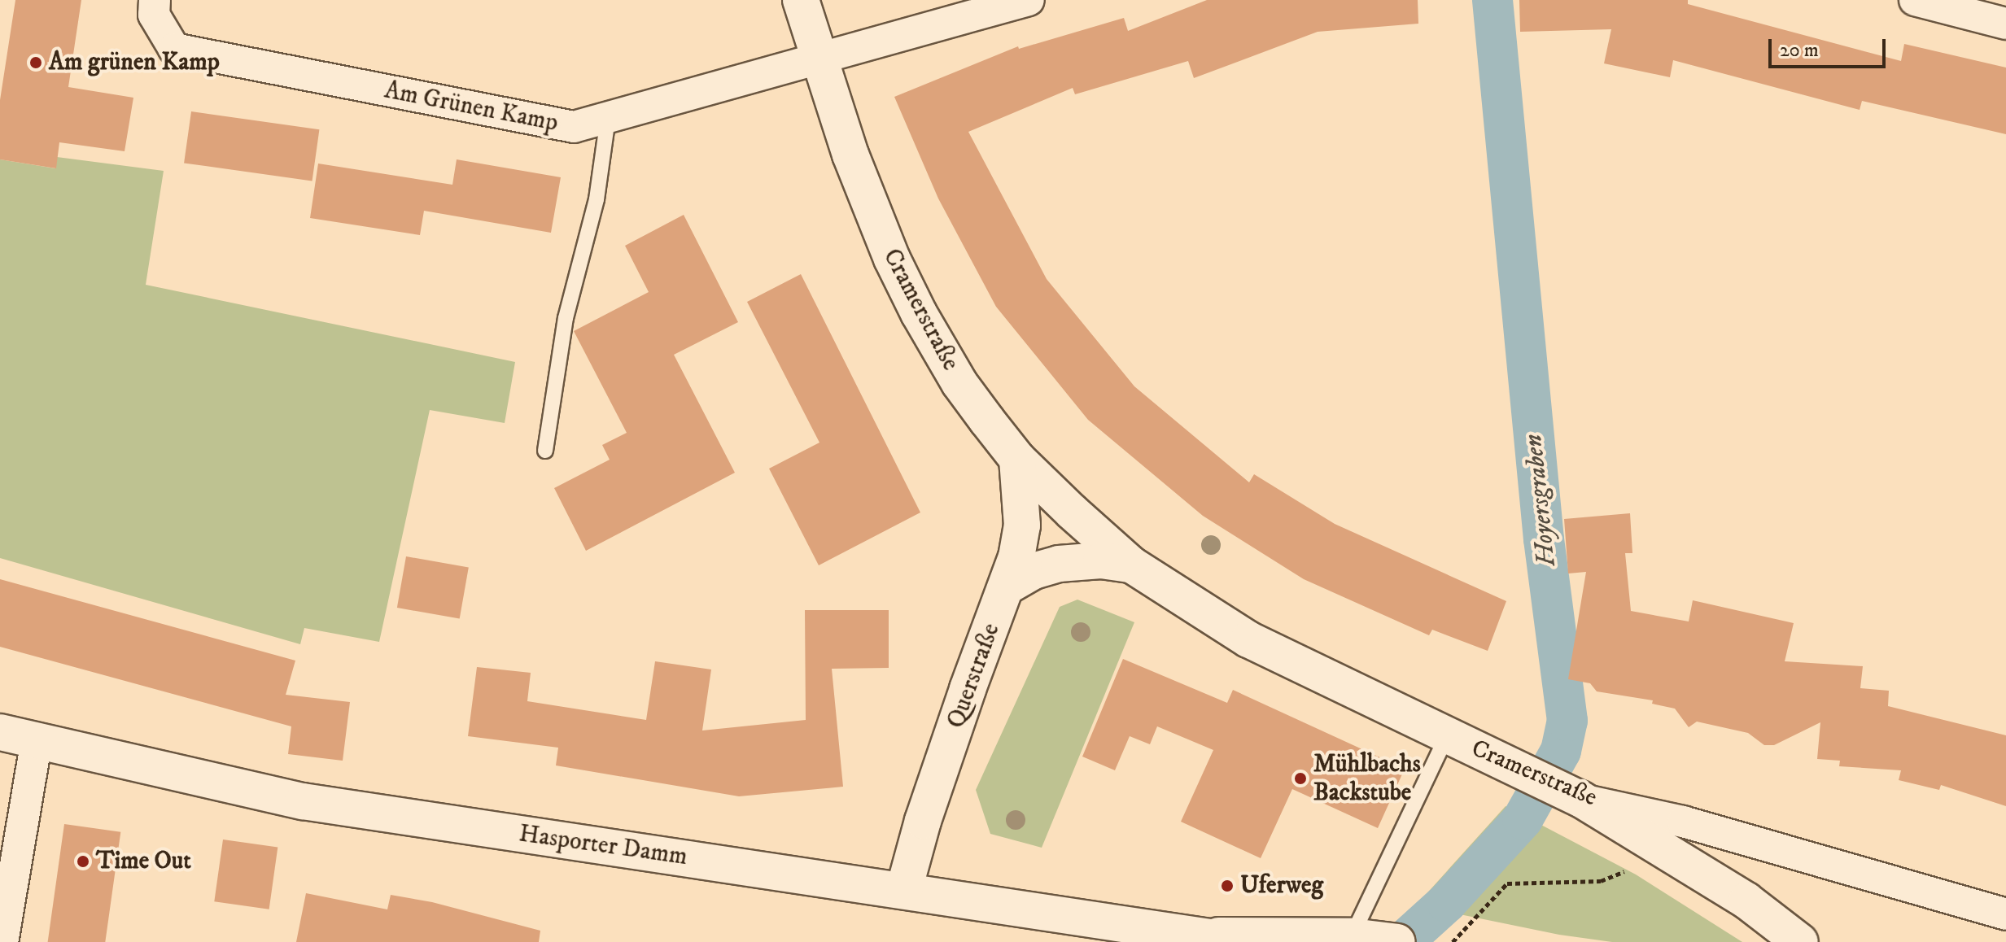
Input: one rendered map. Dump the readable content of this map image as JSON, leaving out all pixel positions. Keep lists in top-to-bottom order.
{
  "streets": {
    "main road": ["Cramerstraße", "Querstraße", "Hasporter Damm"],
    "street": ["Am Grünen Kamp"]
  },
  "crossings": [
    ["Am Grünen Kamp", "Cramerstraße"],
    ["Cramerstraße", "Querstraße"],
    ["Querstraße", "Hasporter Damm"]
  ],
  "water": ["Hoyersgraben"],
  "places": [
    "Am grünen Kamp",
    "Mühlbachs Backstube",
    "Time Out",
    "Uferweg"
  ],
  "scale_bar": "20 m"
}
